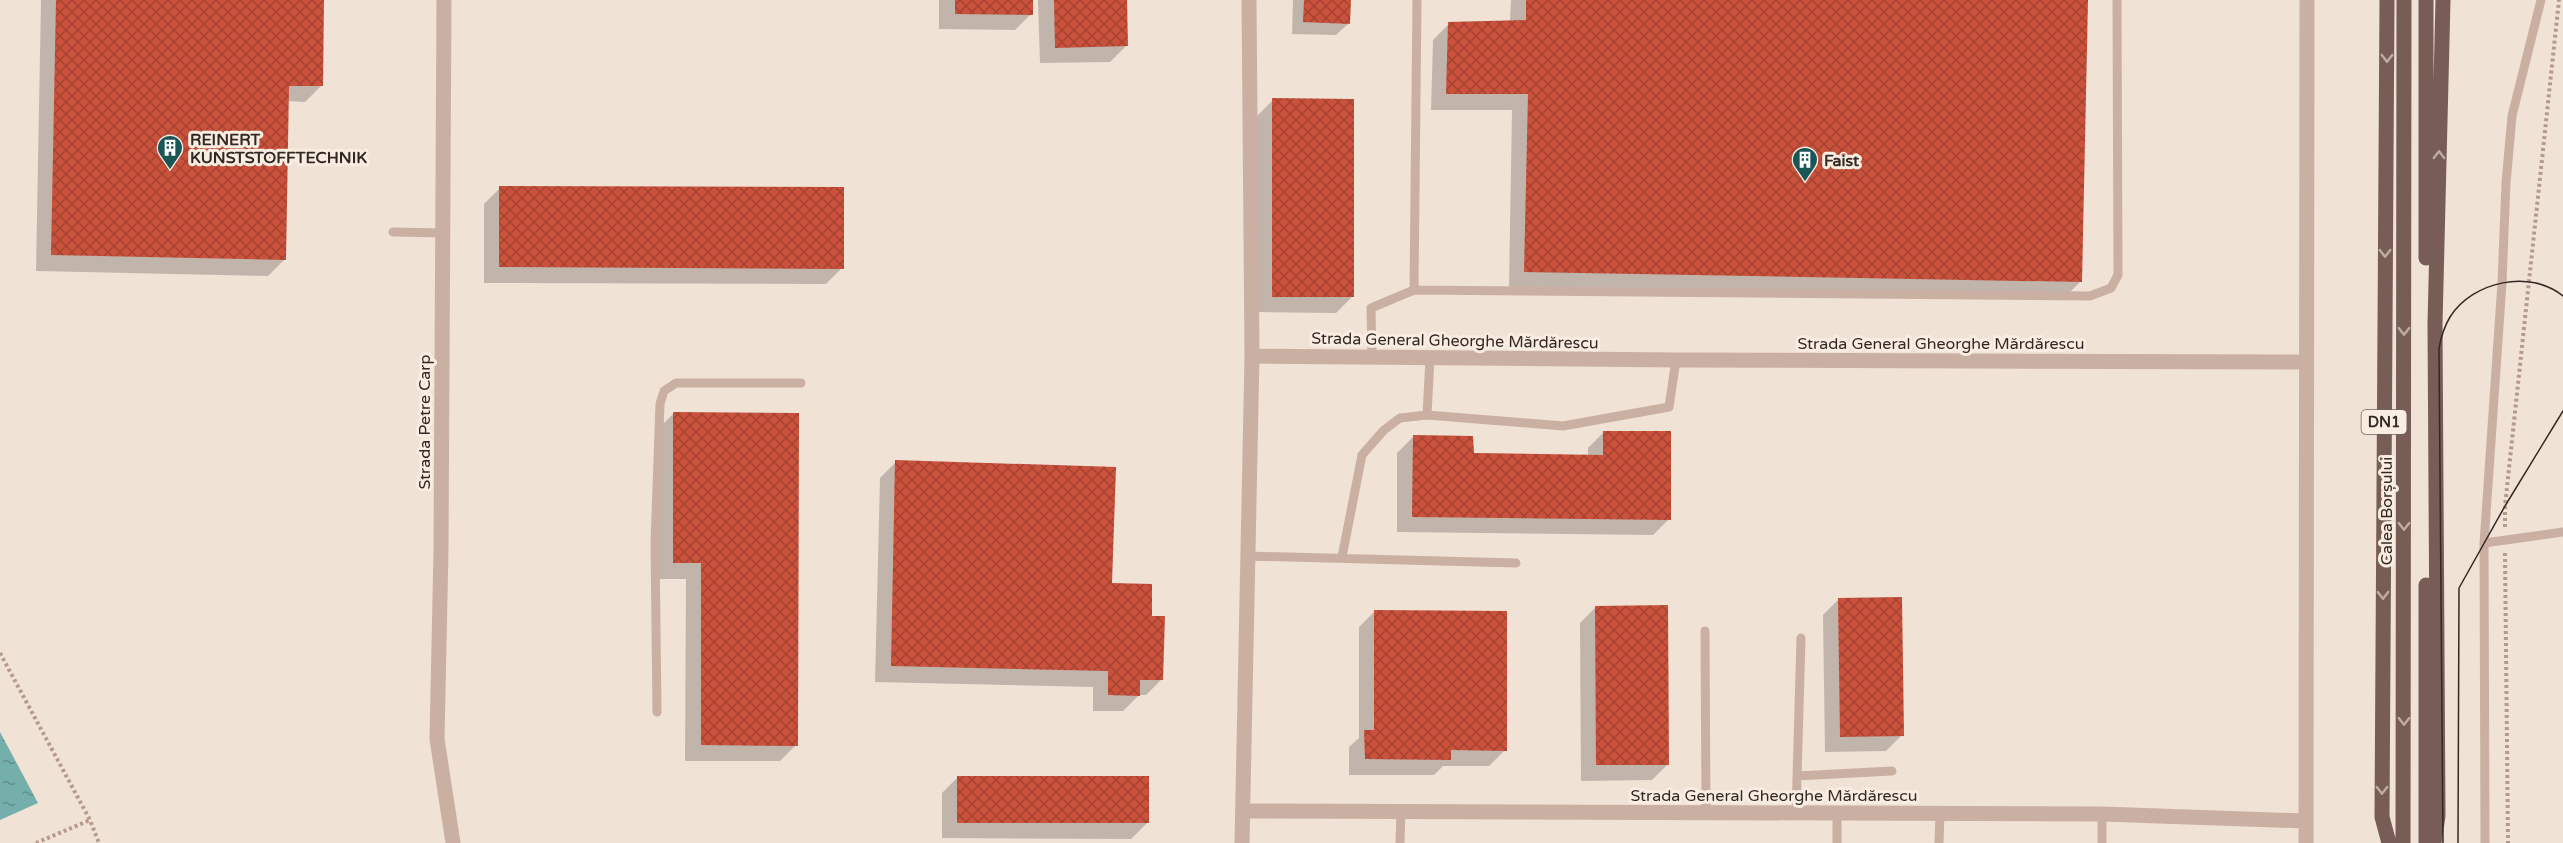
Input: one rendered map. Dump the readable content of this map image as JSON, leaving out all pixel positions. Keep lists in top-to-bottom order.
{
  "streets": {
    "main road": ["DN1", "Calea Borșului"],
    "street": ["Strada General Gheorghe Mărdărescu", "Strada Petre Carp"]
  },
  "places": {
    "building": ["REINERT KUNSTSTOFFTECHNIK", "Faist"]
  }
}
